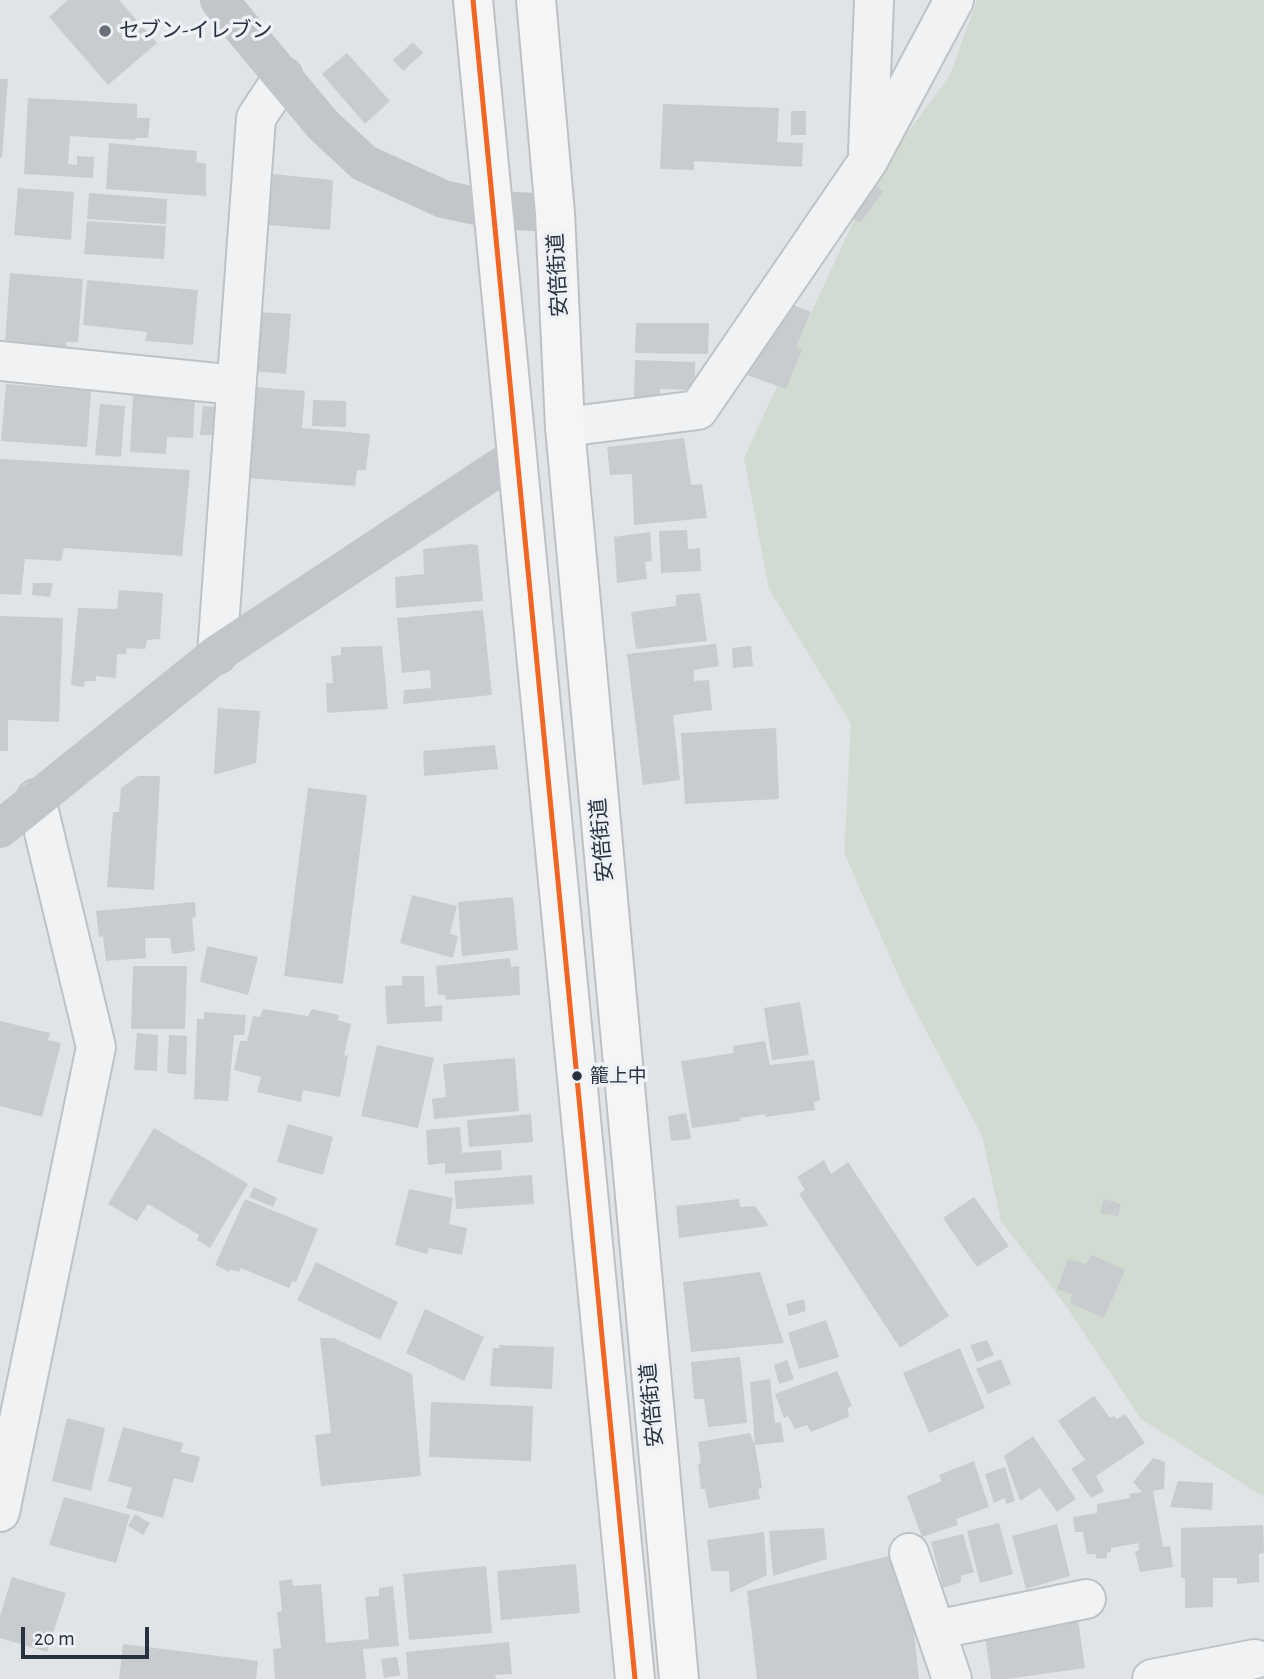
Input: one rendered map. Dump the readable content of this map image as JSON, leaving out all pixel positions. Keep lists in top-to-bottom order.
{
  "streets": {
    "main road": ["安倍街道"]
  },
  "places": ["セブン-イレブン", "籠上中"],
  "scale_bar": "20 m"
}
